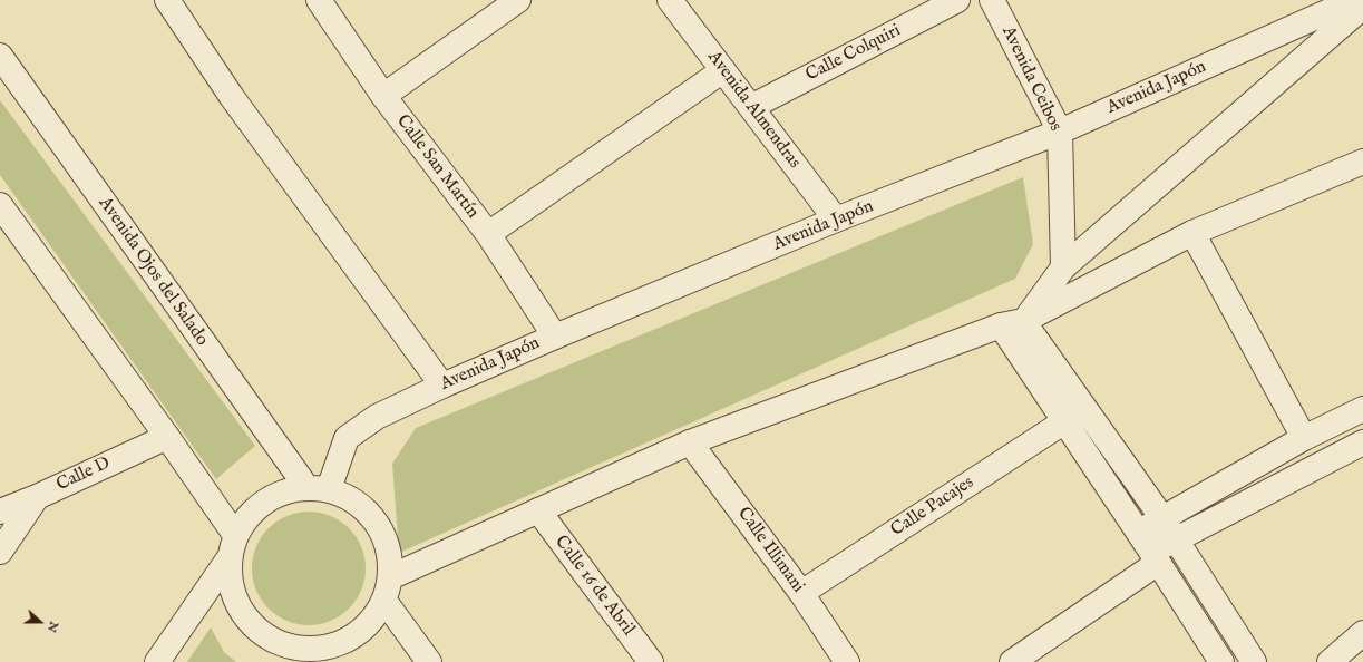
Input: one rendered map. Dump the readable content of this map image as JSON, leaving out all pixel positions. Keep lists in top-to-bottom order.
{
  "streets": {
    "street": [
      "Calle Colquiri",
      "Avenida Ceibos",
      "Avenida Japón",
      "Avenida Almendras",
      "Calle San Martín",
      "Avenida Ojos del Salado",
      "Calle D",
      "Calle Pacajes",
      "Calle Illimani",
      "Calle 16 de Abril"
    ]
  },
  "crossings": [
    ["Calle Colquiri", "Avenida Almendras"],
    ["Avenida Ceibos", "Avenida Japón"],
    ["Avenida Japón", "Avenida Almendras"],
    ["Avenida Japón", "Calle San Martín"],
    ["Avenida Japón", "Avenida Ojos del Salado"],
    ["Calle Pacajes", "Calle Illimani"]
  ],
  "north": "right"
}
